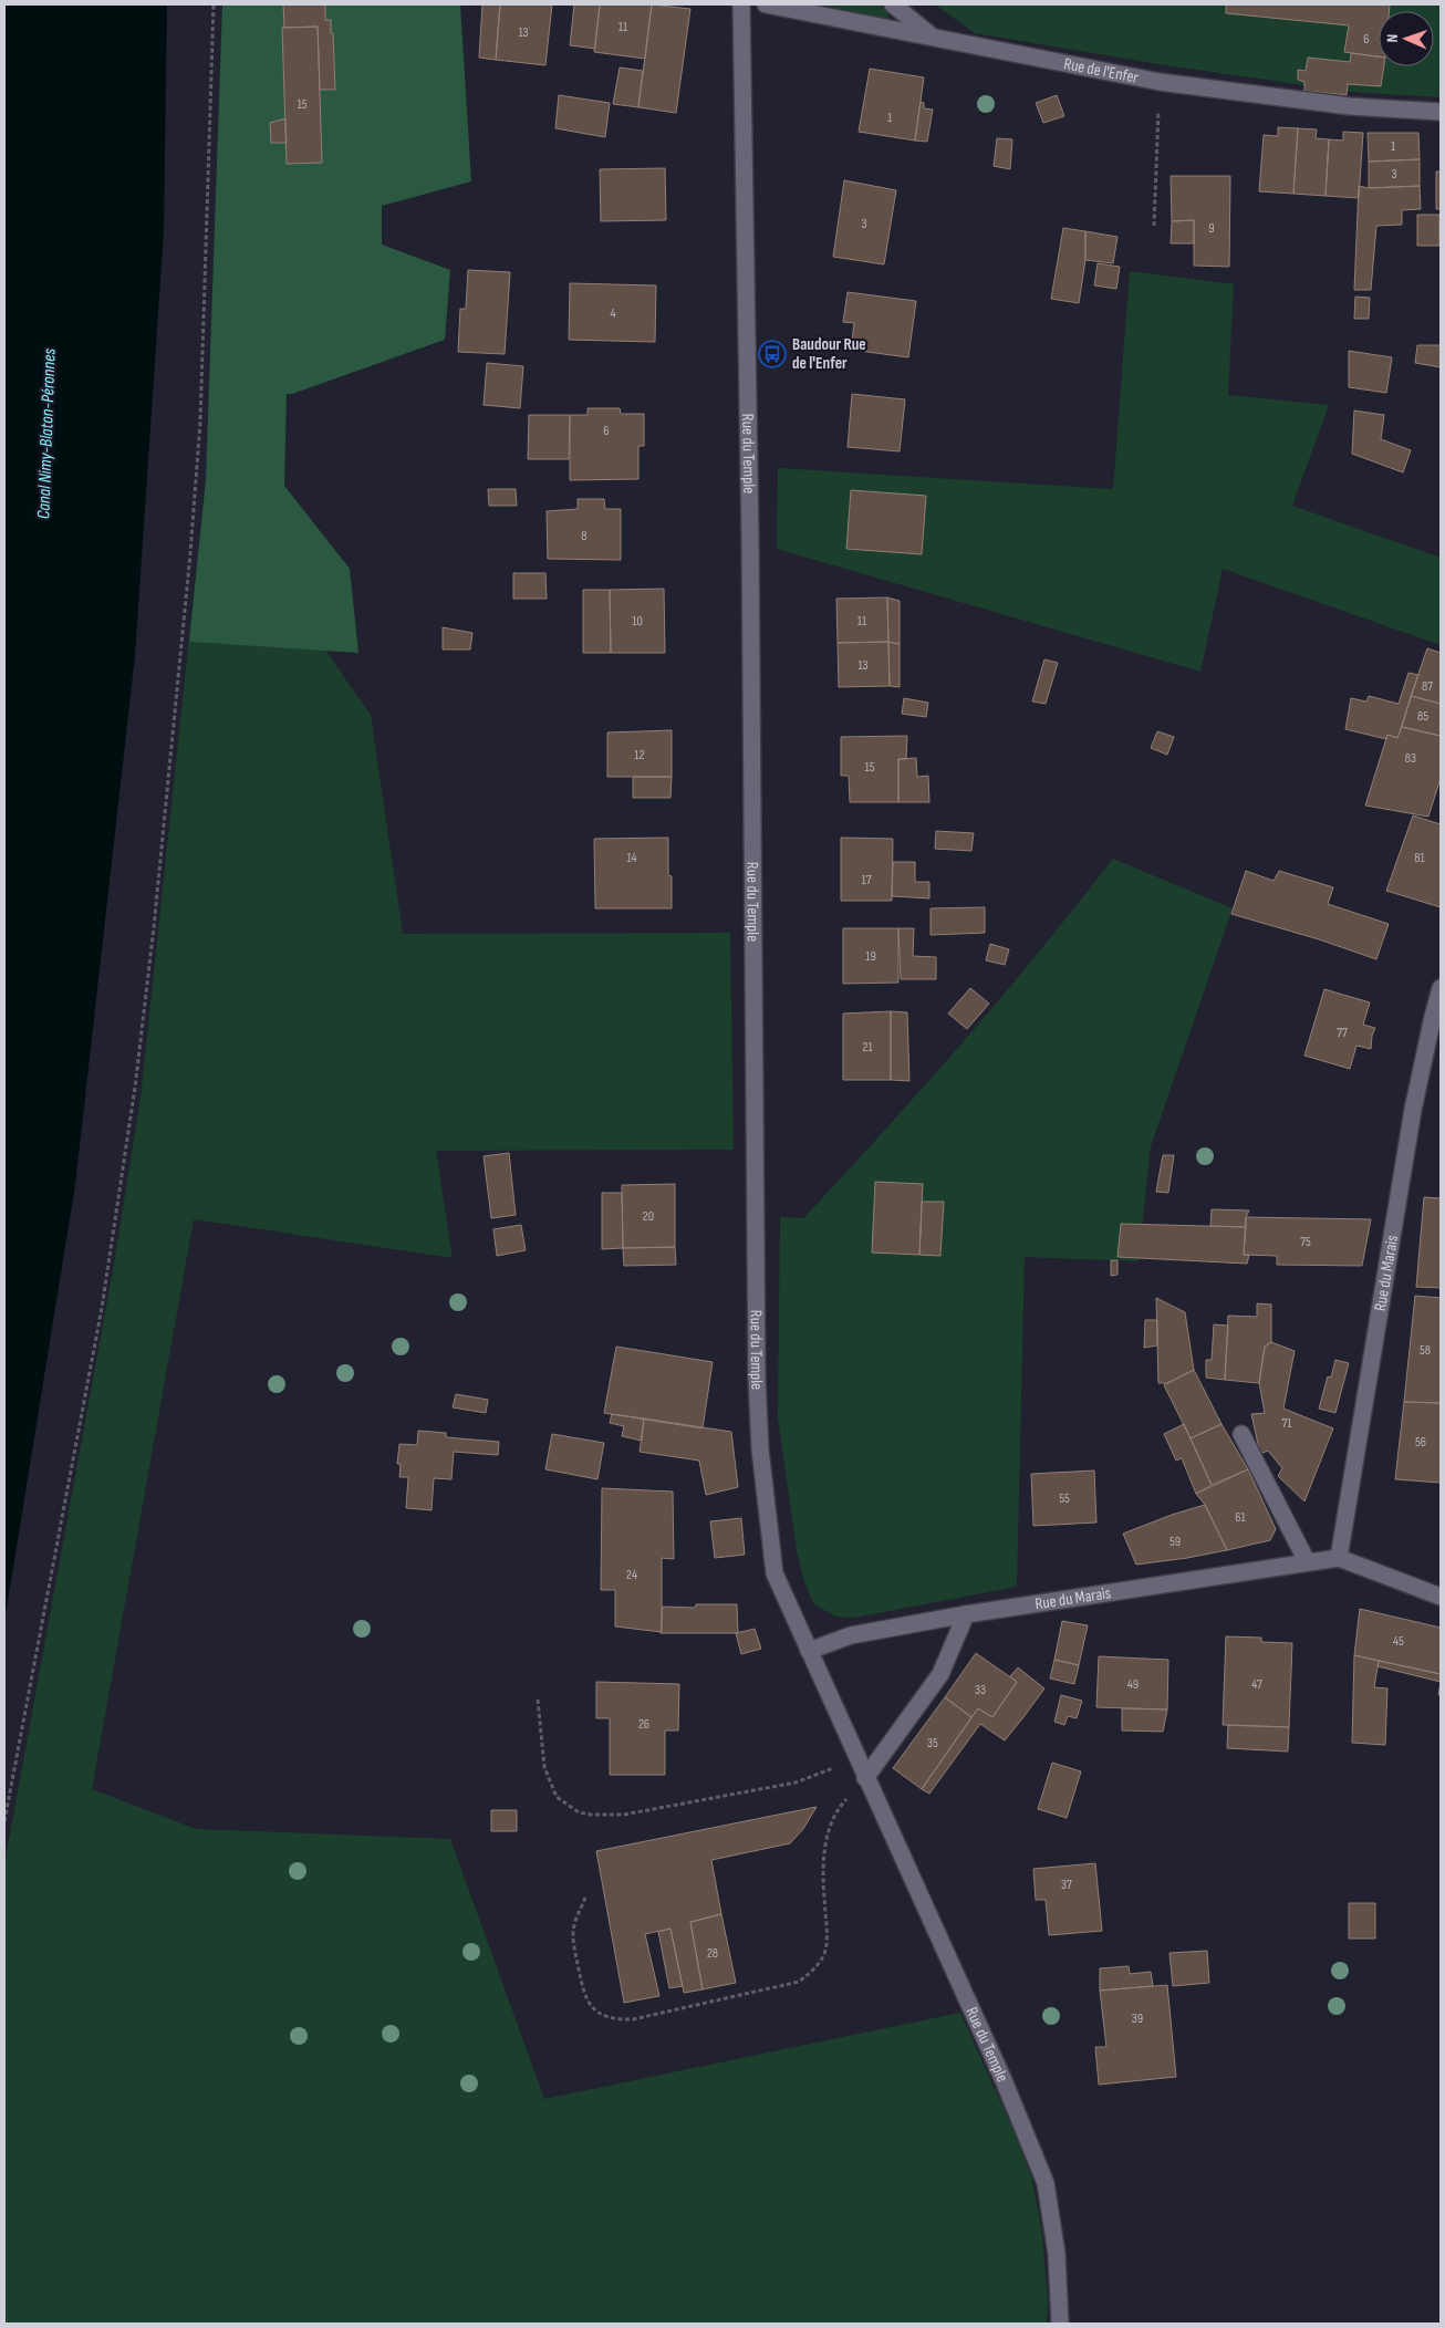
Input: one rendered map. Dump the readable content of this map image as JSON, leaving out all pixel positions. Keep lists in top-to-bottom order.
{
  "streets": {
    "street": ["Rue de l'Enfer", "Rue du Temple", "Rue du Marais"]
  },
  "crossings": [
    ["Rue du Temple", "Rue du Marais"]
  ],
  "water": ["Canal Nimy-Blaton-Péronnes"],
  "places": {
    "bus stop": ["Baudour Rue de l'Enfer"]
  },
  "house_numbers": [
    "11",
    "13",
    "6",
    "15",
    "1",
    "1",
    "3",
    "3",
    "9",
    "4",
    "6",
    "8",
    "10",
    "11",
    "13",
    "87",
    "85",
    "12",
    "83",
    "15",
    "14",
    "81",
    "17",
    "19",
    "77",
    "21",
    "20",
    "75",
    "58",
    "71",
    "56",
    "55",
    "61",
    "59",
    "24",
    "45",
    "49",
    "47",
    "33",
    "26",
    "35",
    "37",
    "28",
    "39"
  ],
  "north": "left"
}
